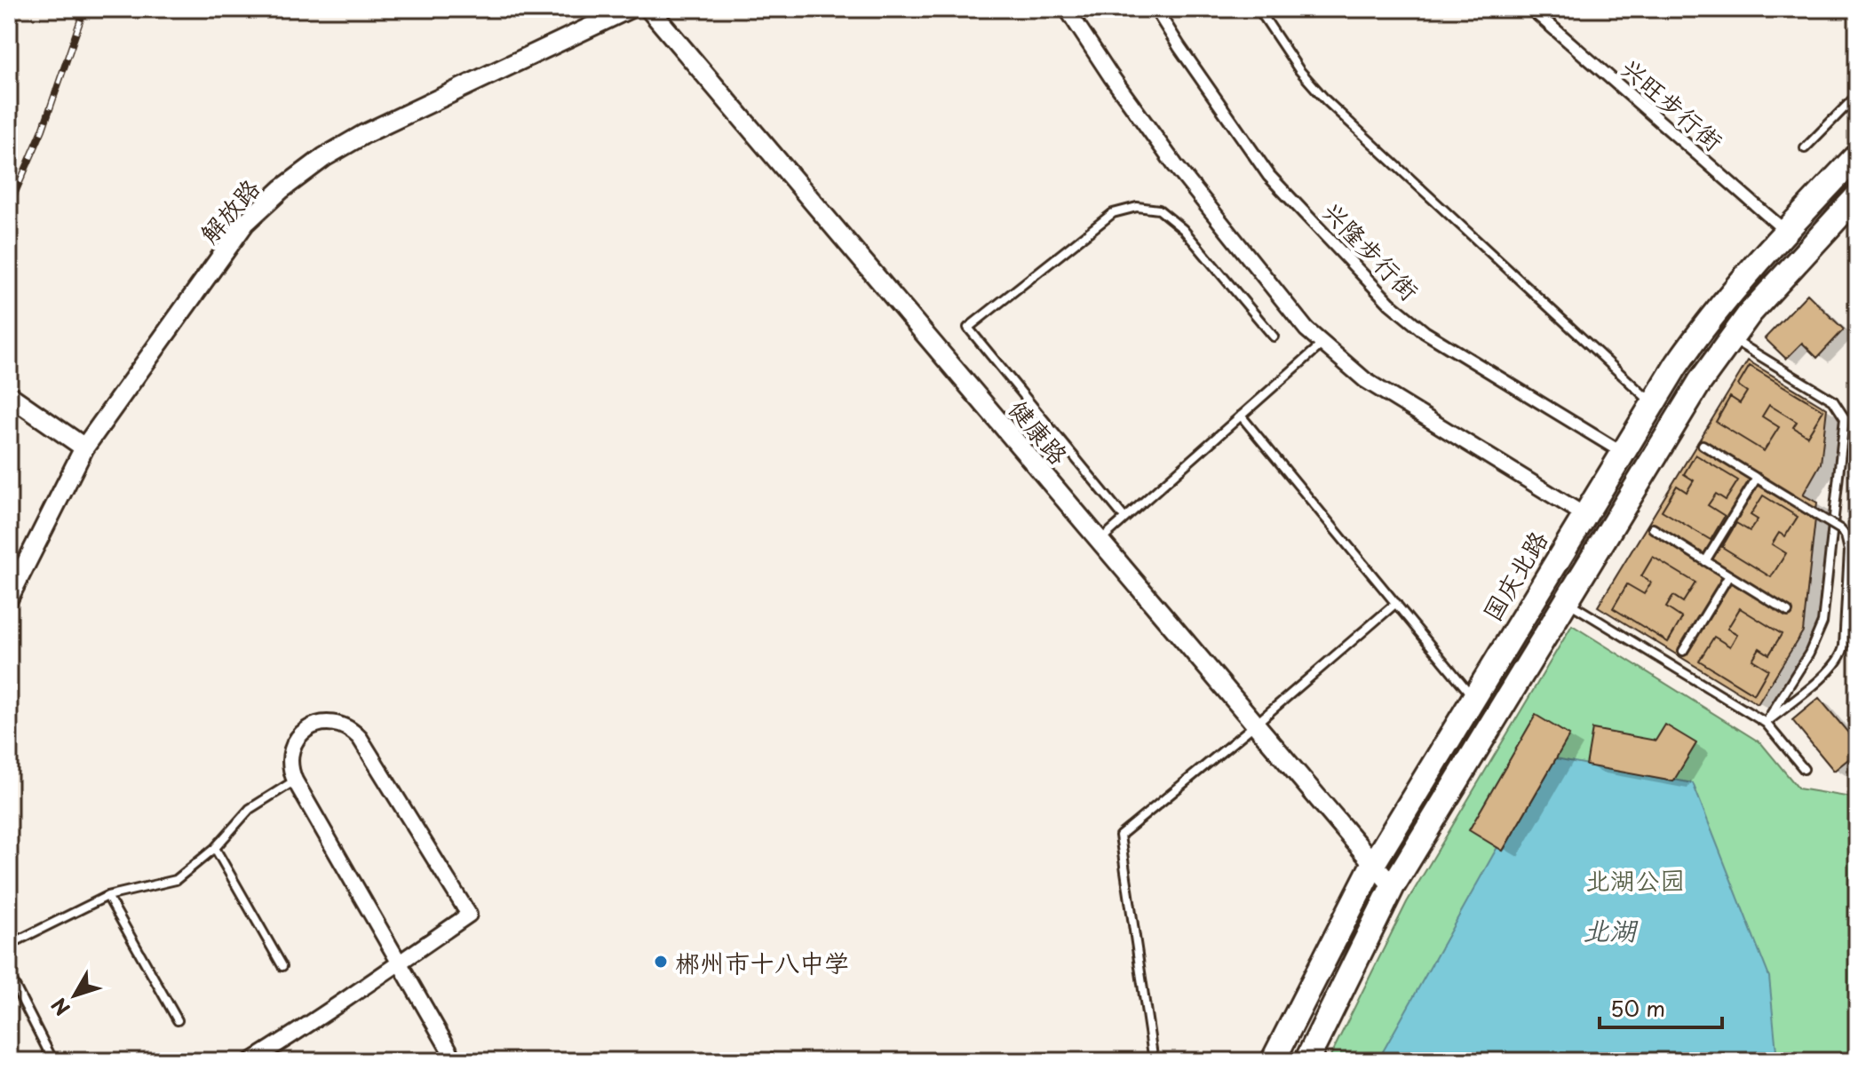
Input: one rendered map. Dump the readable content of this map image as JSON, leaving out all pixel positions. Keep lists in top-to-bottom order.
{
  "streets": {
    "main road": ["国庆北路"],
    "street": [
      "兴旺步行街",
      "解放路",
      "兴隆步行街",
      "健康路"
    ]
  },
  "crossings": [
    ["兴旺步行街", "国庆北路"],
    ["兴隆步行街", "国庆北路"],
    ["健康路", "国庆北路"]
  ],
  "water": ["北湖"],
  "parks": ["北湖公园"],
  "places": ["郴州市十八中学"],
  "scale_bar": "50 m",
  "north": "bottom left"
}
